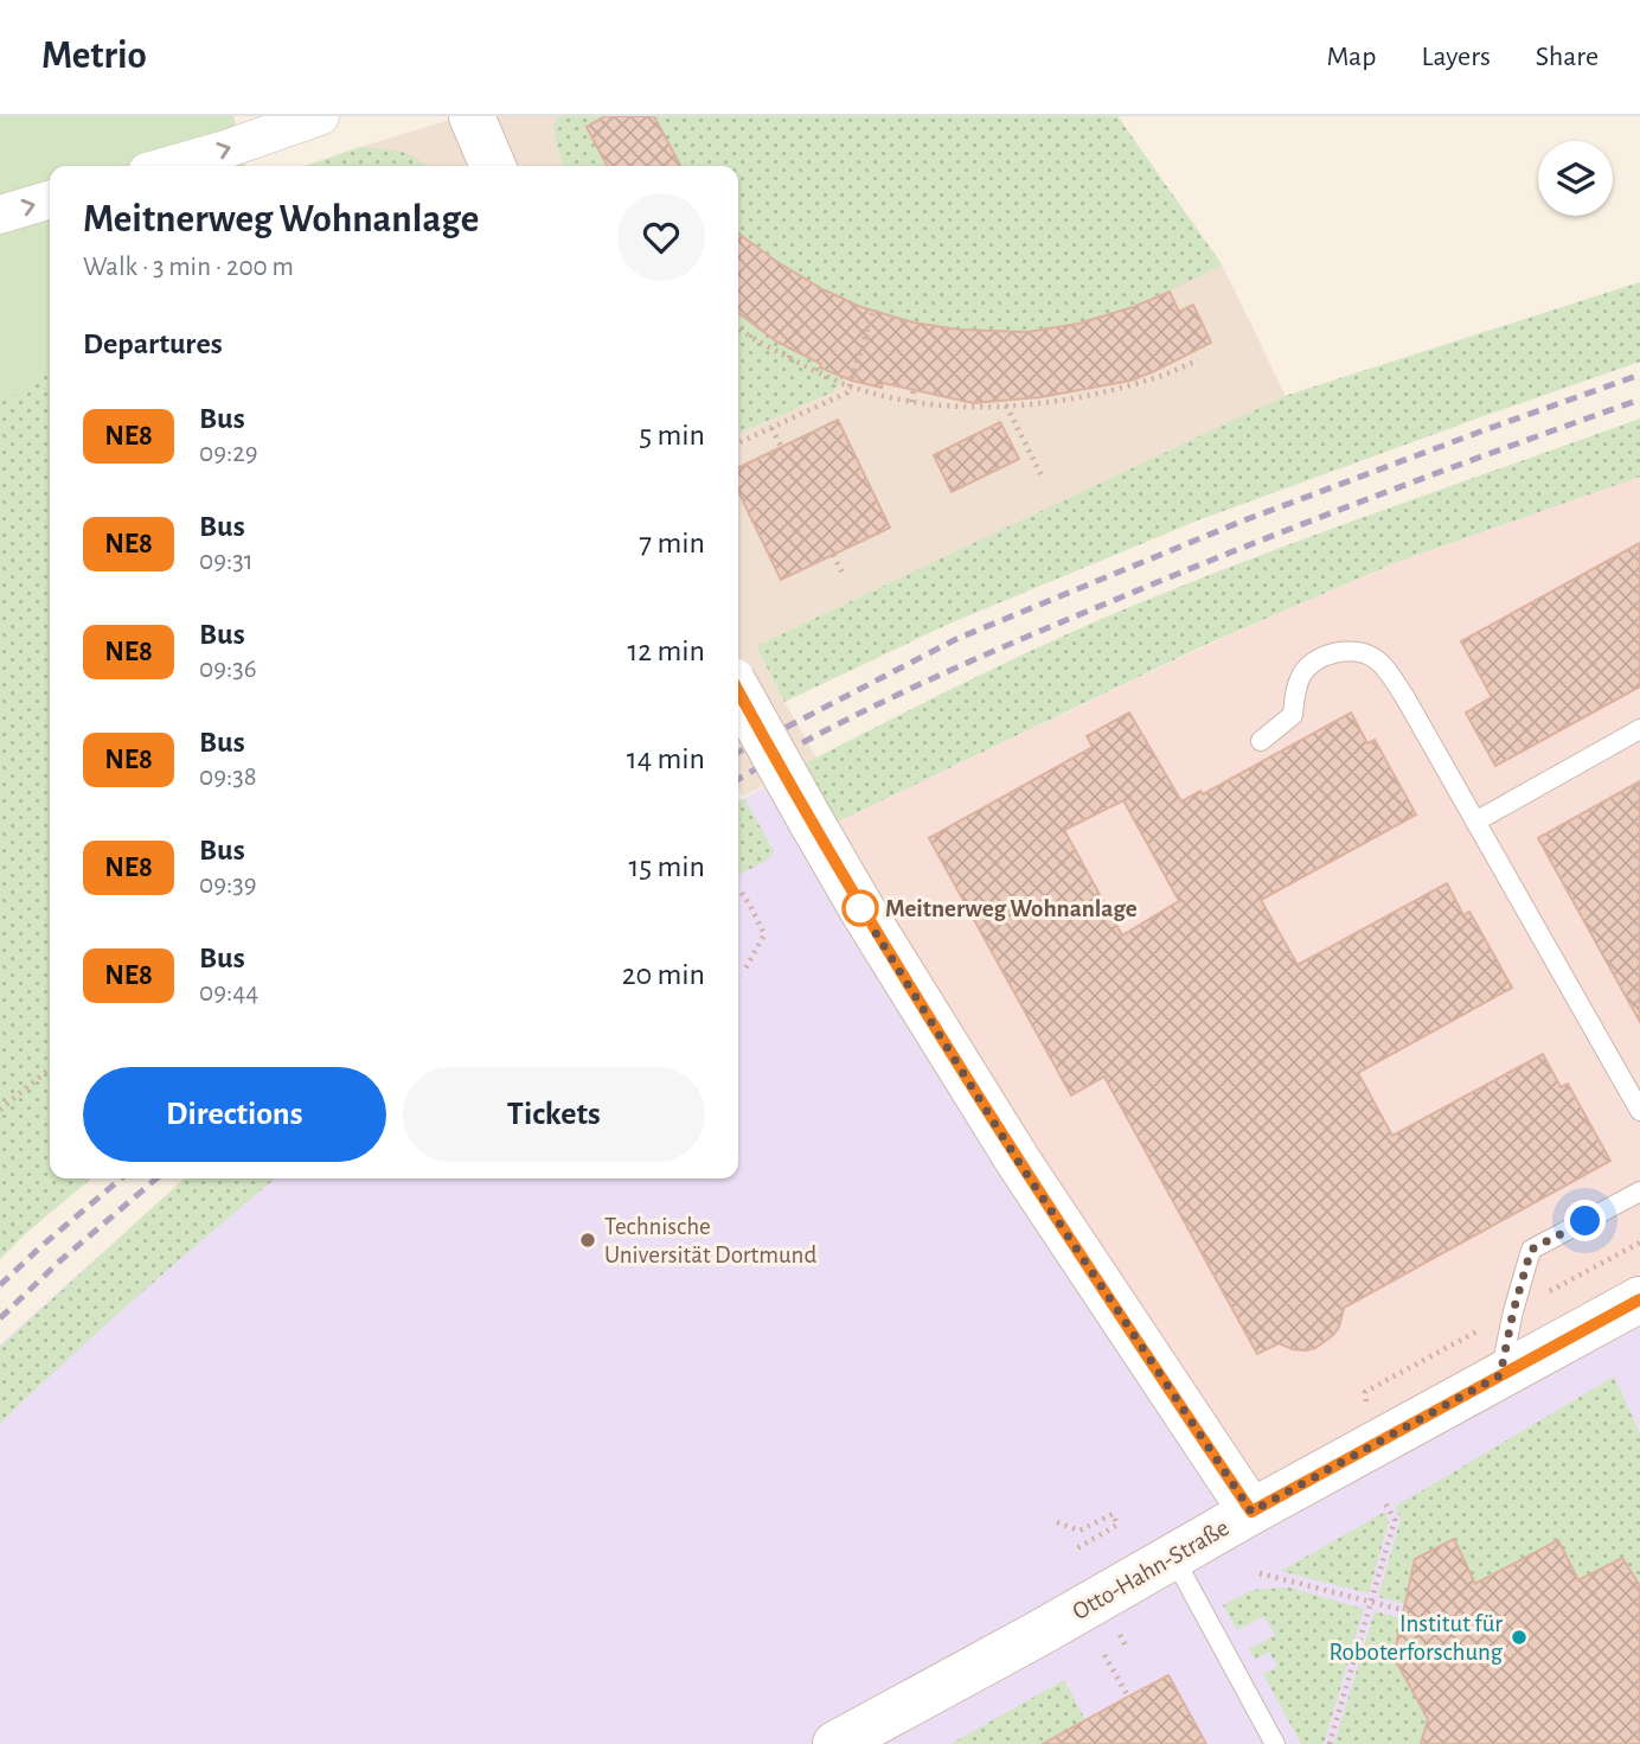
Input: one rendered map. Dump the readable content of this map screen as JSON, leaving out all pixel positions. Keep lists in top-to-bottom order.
{
  "streets": {
    "street": ["Otto-Hahn-Straße"]
  },
  "places": ["Meitnerweg Wohnanlage", "Technische Universität Dortmund", "Institut für Roboterforschung"],
  "lines": ["bus line NE8"],
  "page": {
    "header": "Metrio",
    "nav": ["Map", "Layers", "Share"],
    "heading": [
      ["Meitnerweg Wohnanlage", "Walk · 3 min · 200 m"],
      "Departures"
    ],
    "list": [
      {
        "mark": "NE8",
        "name": "Bus",
        "note": "09:29",
        "value": "5 min"
      },
      {
        "mark": "NE8",
        "name": "Bus",
        "note": "09:31",
        "value": "7 min"
      },
      {
        "mark": "NE8",
        "name": "Bus",
        "note": "09:36",
        "value": "12 min"
      },
      {
        "mark": "NE8",
        "name": "Bus",
        "note": "09:38",
        "value": "14 min"
      },
      {
        "mark": "NE8",
        "name": "Bus",
        "note": "09:39",
        "value": "15 min"
      },
      {
        "mark": "NE8",
        "name": "Bus",
        "note": "09:44",
        "value": "20 min"
      }
    ],
    "buttons": ["Directions", "Tickets"]
  }
}
